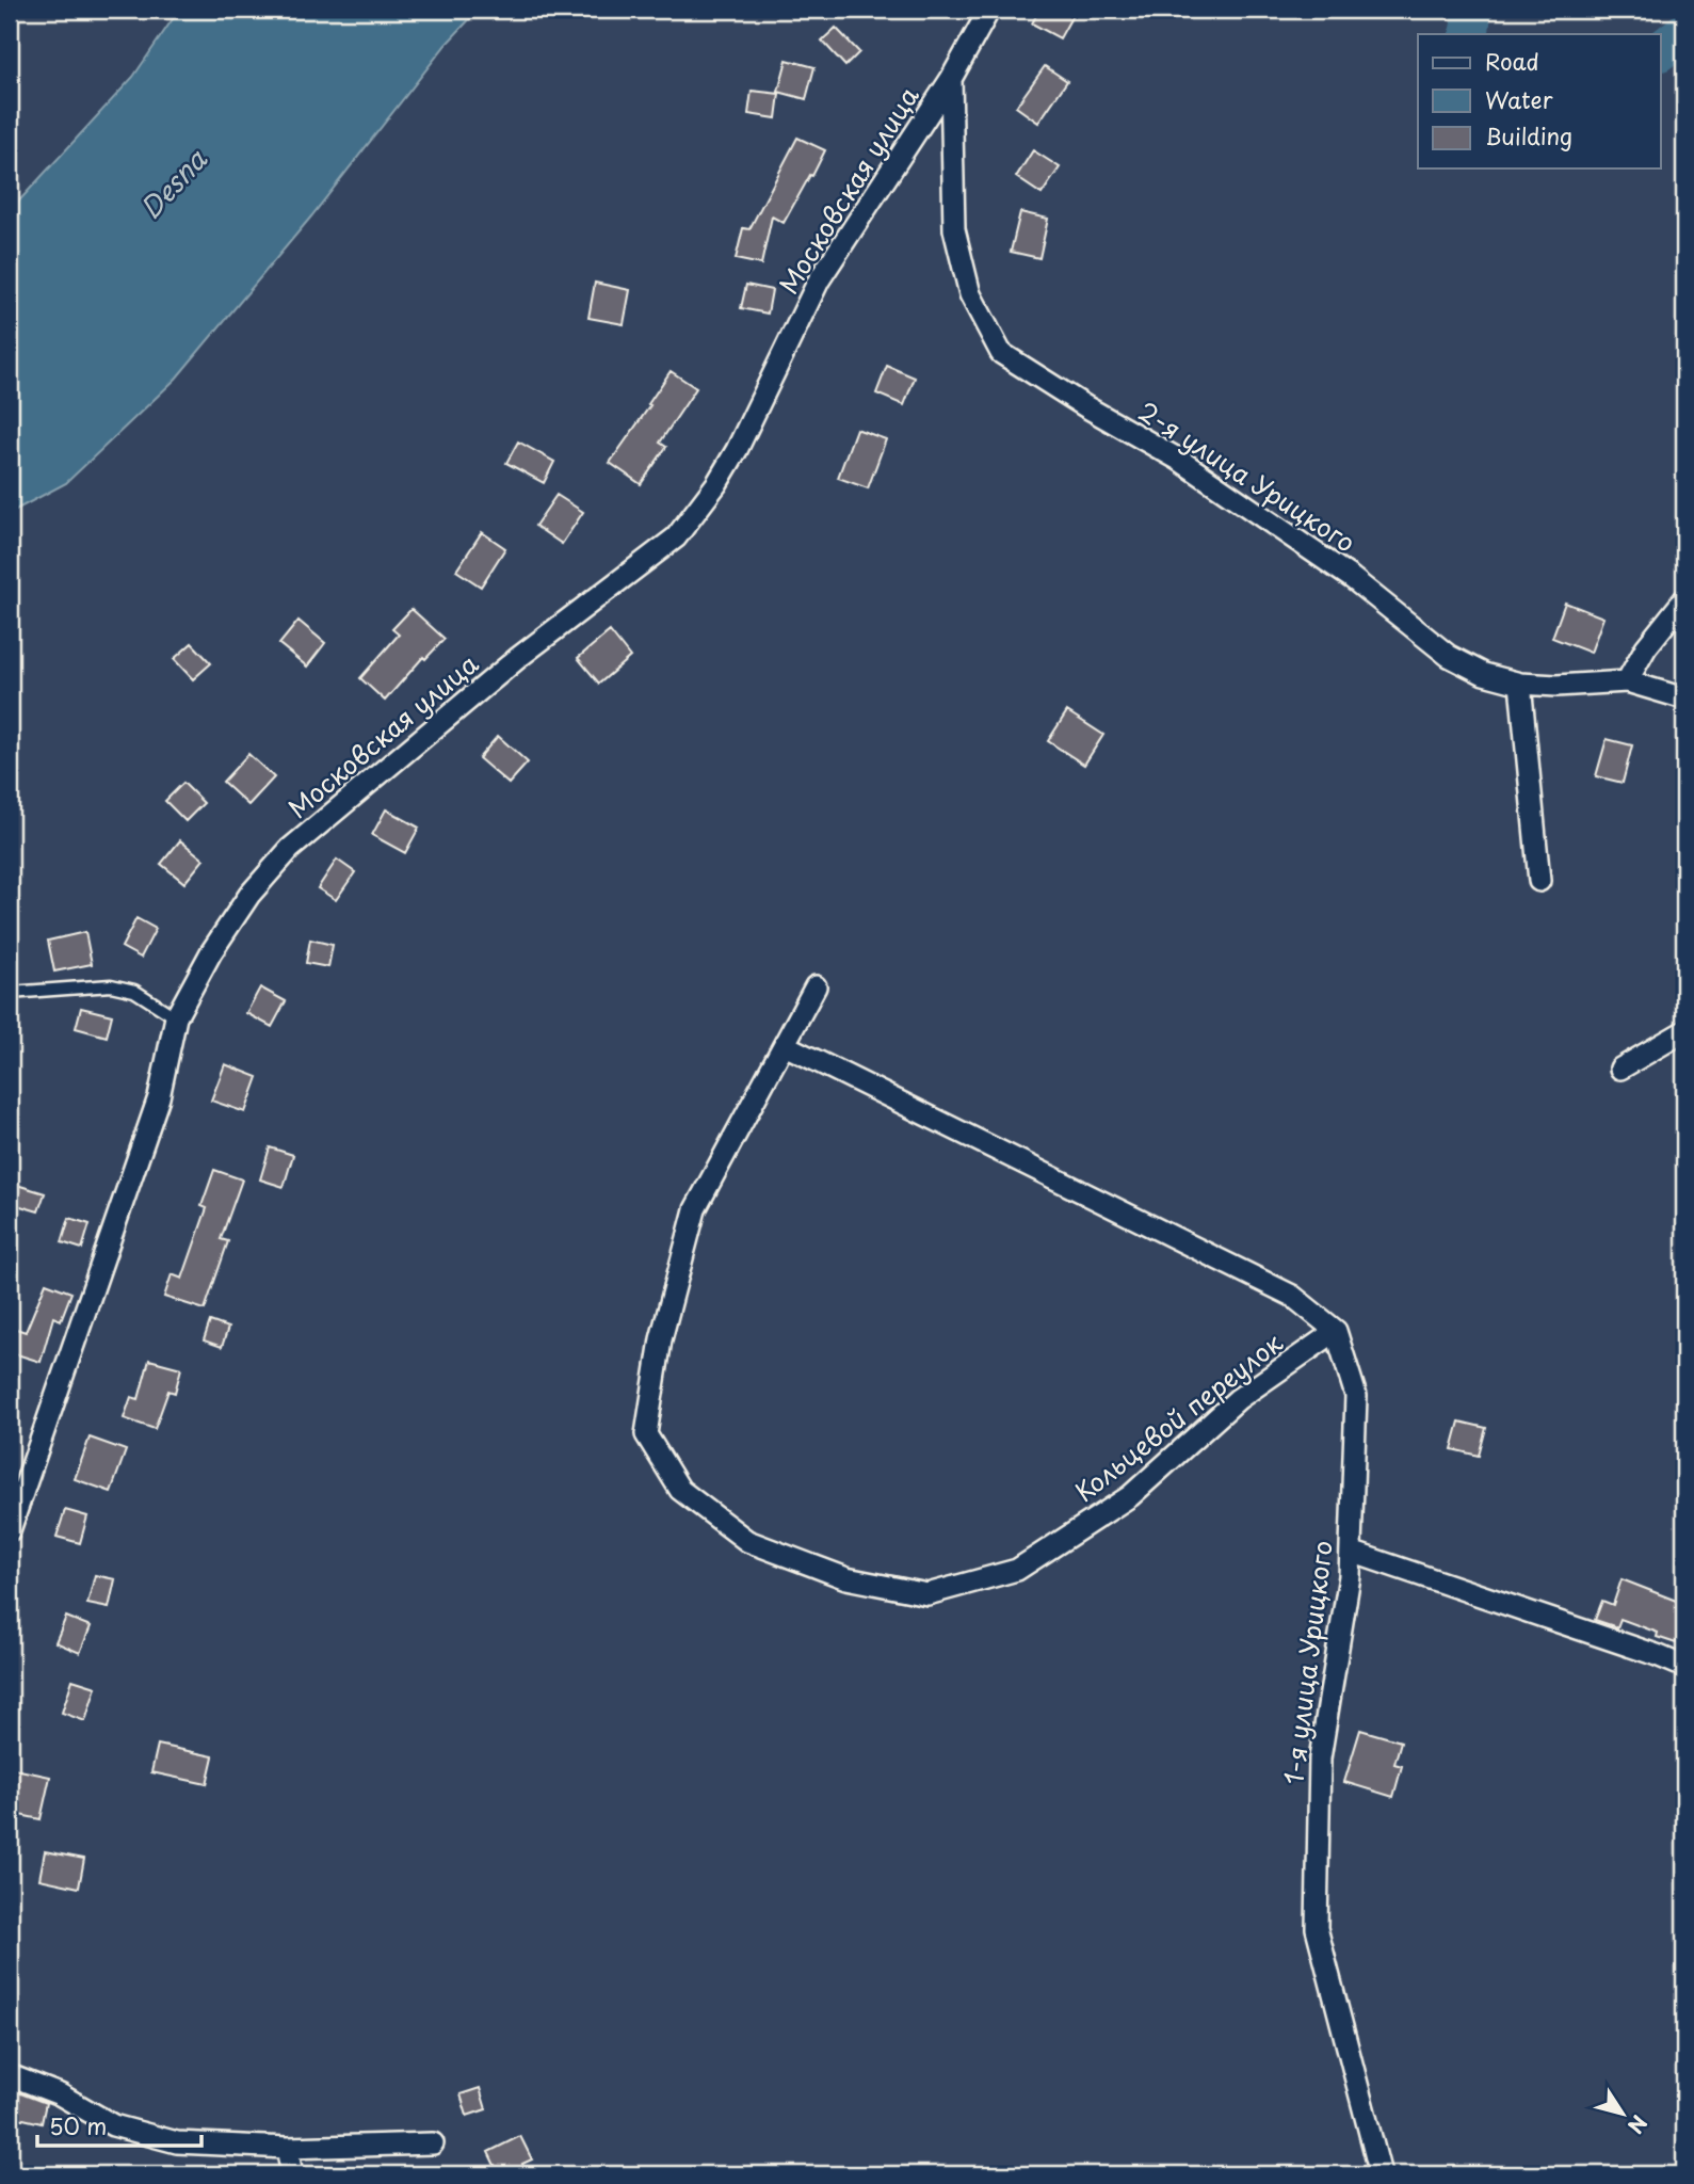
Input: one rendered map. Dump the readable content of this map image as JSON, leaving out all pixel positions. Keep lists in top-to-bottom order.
{
  "streets": {
    "street": [
      "Московская улица",
      "2-я улица Урицкого",
      "Кольцевой переулок",
      "1-я улица Урицкого"
    ]
  },
  "crossings": [
    ["Московская улица", "2-я улица Урицкого"],
    ["Кольцевой переулок", "1-я улица Урицкого"]
  ],
  "water": ["Desna"],
  "legend": ["Road", "Water", "Building"],
  "scale_bar": "50 m",
  "north": "bottom right"
}
